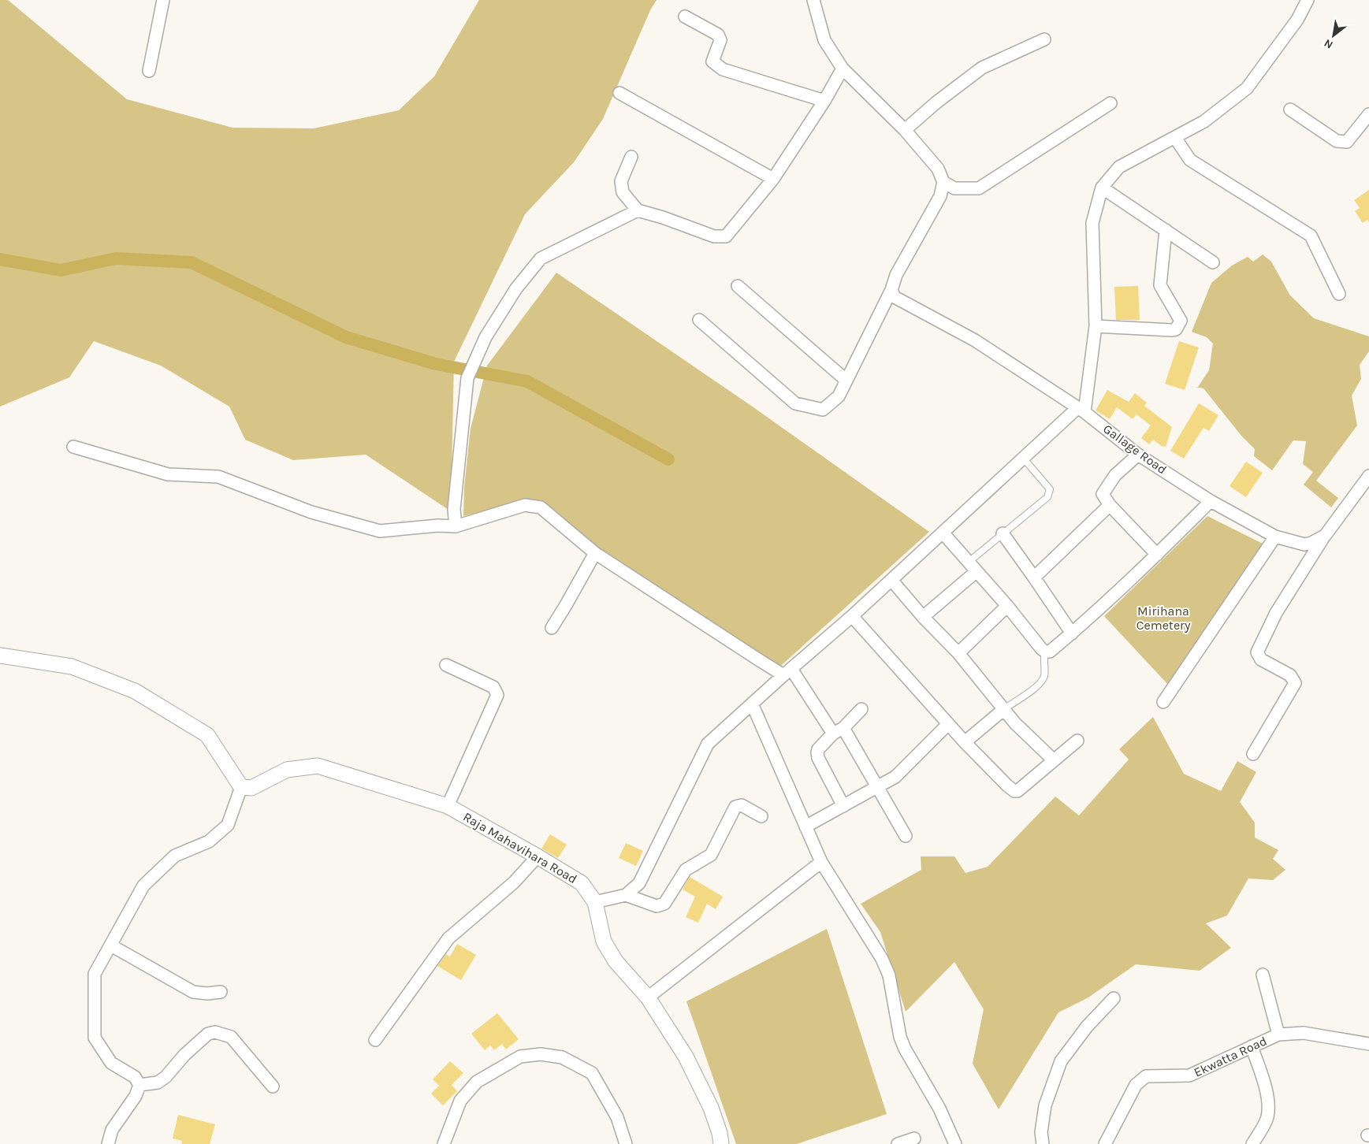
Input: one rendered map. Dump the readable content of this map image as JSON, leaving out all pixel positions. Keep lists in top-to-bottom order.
{
  "streets": {
    "street": ["Gallage Road", "Raja Mahavihara Road", "Ekwatta Road"]
  },
  "parks": ["Mirihana Cemetery"],
  "north": "bottom left"
}
